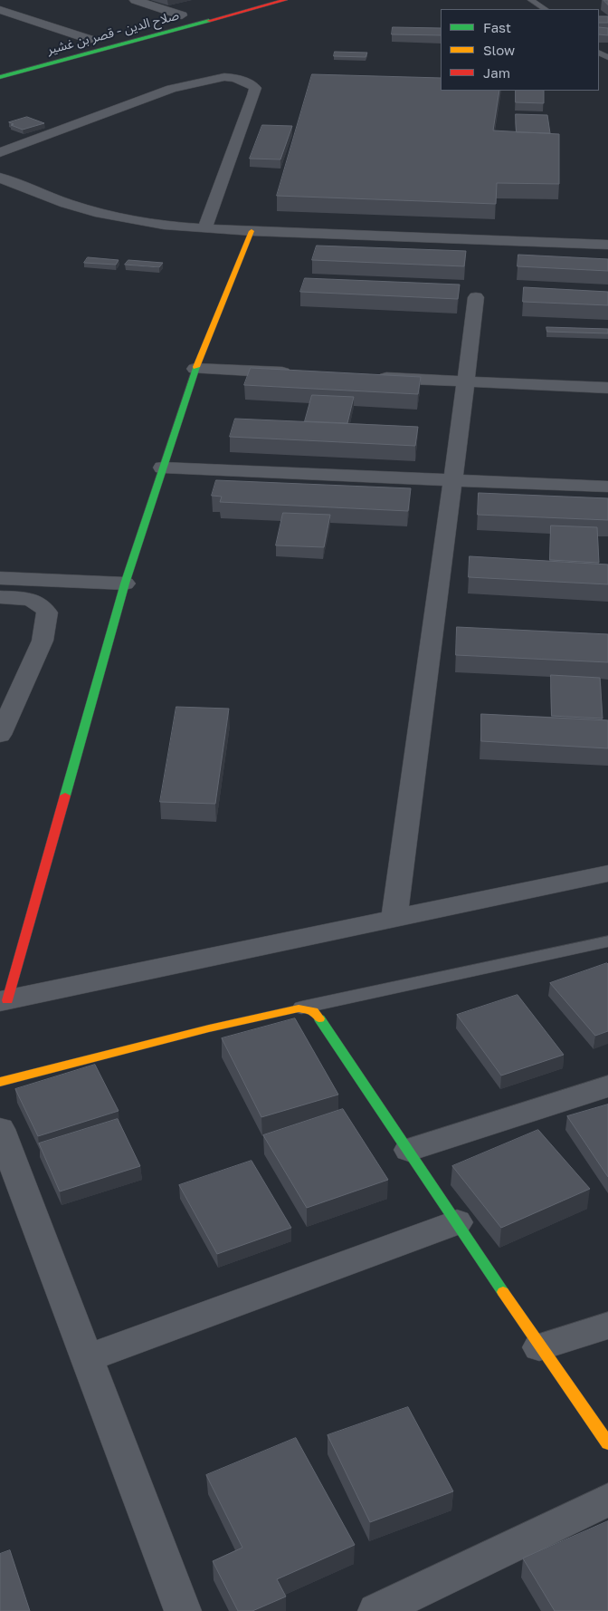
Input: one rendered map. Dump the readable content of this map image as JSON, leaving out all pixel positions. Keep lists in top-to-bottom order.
{
  "streets": {
    "main road": ["صلاح الدين - قصر بن غشير"]
  },
  "legend": ["Fast", "Slow", "Jam"]
}
